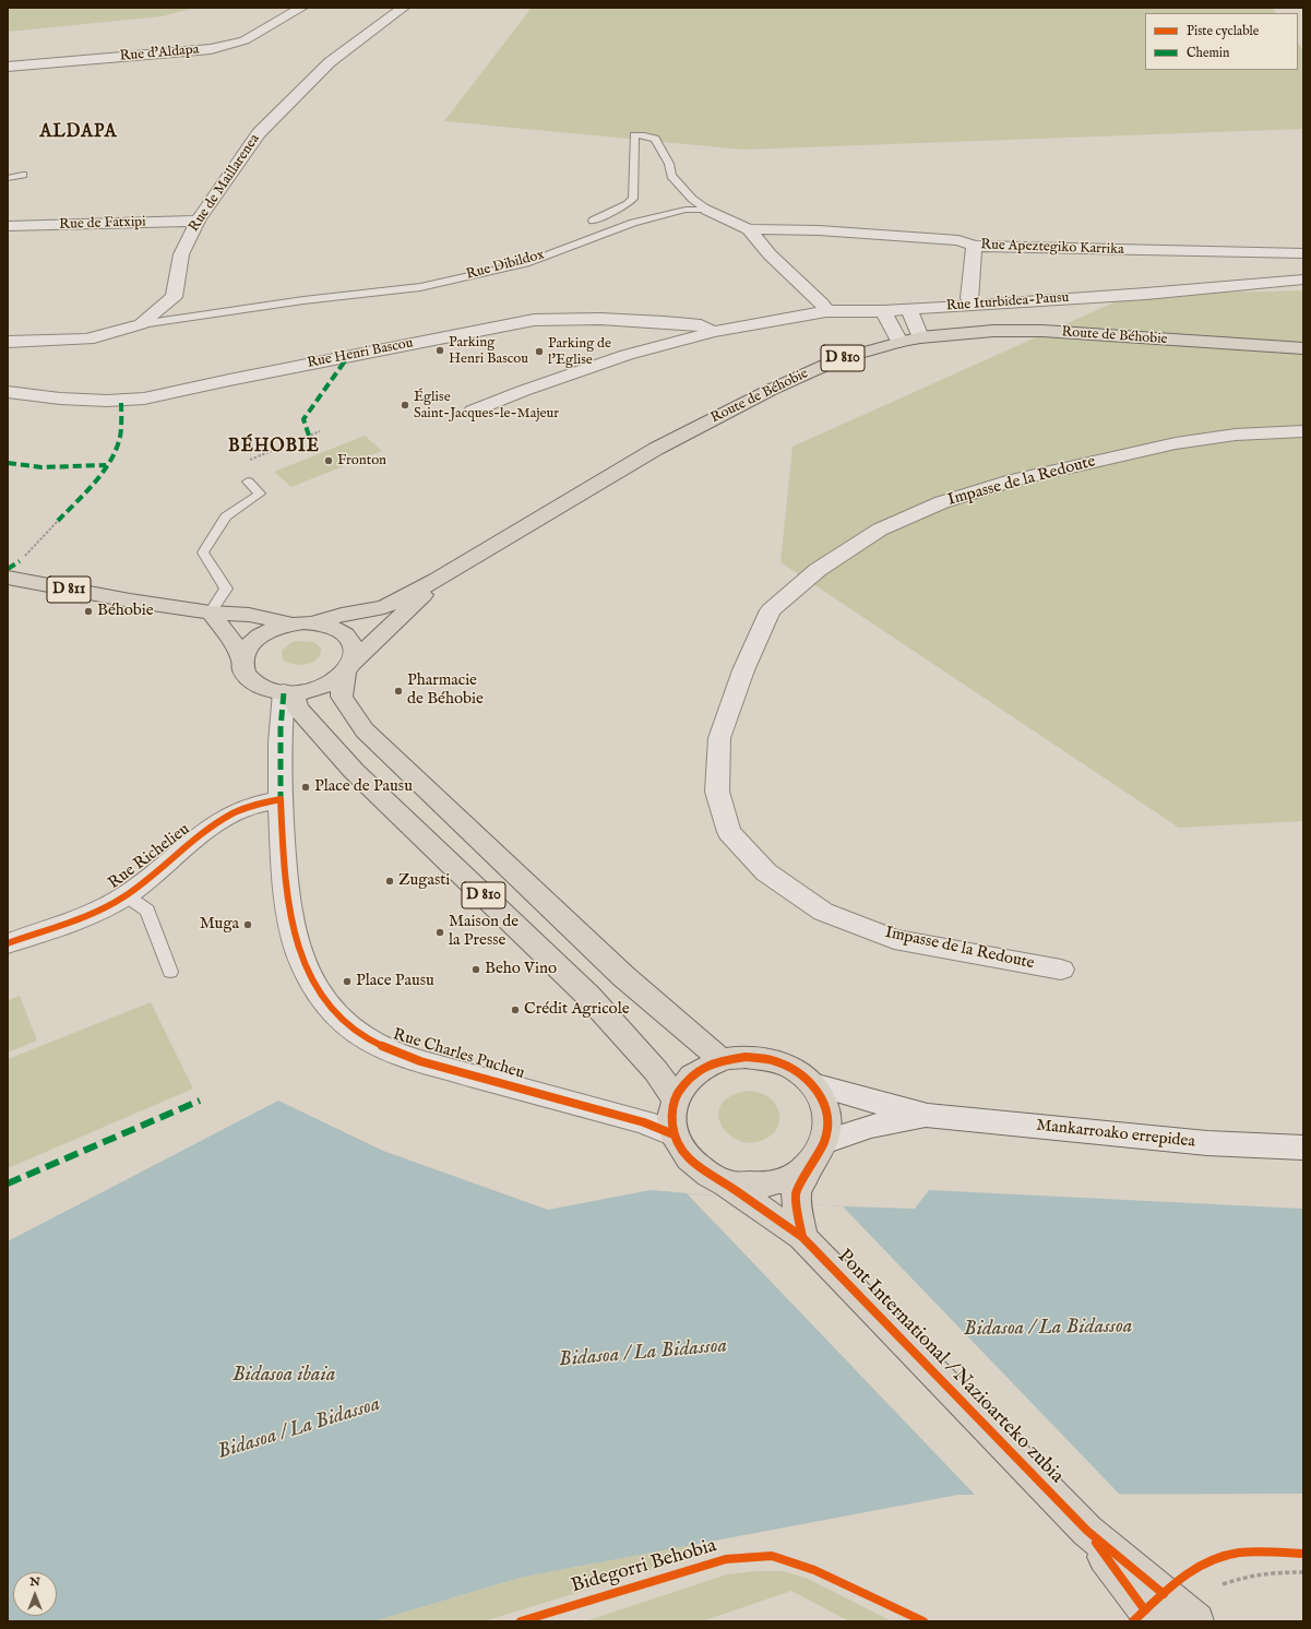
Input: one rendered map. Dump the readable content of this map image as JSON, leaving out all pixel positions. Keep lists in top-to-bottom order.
{
  "streets": {
    "main road": [
      "Route de Béhobie",
      "D 810",
      "D 811",
      "Pont International / Nazioarteko zubia"
    ],
    "street": [
      "Rue d'Aldapa",
      "Rue de Maillarenea",
      "Rue de Fatxipi",
      "Rue Apeztegiko Karrika",
      "Rue Dibildox",
      "Rue Iturbidea-Pausu",
      "Rue Henri Bascou",
      "Impasse de la Redoute",
      "Rue Richelieu",
      "Rue Charles Pucheu",
      "Mankarroako errepidea"
    ],
    "cycle path": ["Bidegorri Behobia"]
  },
  "crossings": [
    ["Rue de Maillarenea", "Rue de Fatxipi"],
    ["Rue de Maillarenea", "Rue Dibildox"],
    ["Rue Apeztegiko Karrika", "Rue Dibildox"],
    ["Rue Dibildox", "Rue Iturbidea-Pausu"],
    ["Rue Iturbidea-Pausu", "Rue Henri Bascou"],
    ["Route de Béhobie", "D 810"],
    ["Route de Béhobie", "D 811"],
    ["Route de Béhobie", "Rue Charles Pucheu"],
    ["D 810", "D 811"],
    ["D 810", "Rue Charles Pucheu"],
    ["D 810", "Mankarroako errepidea"],
    ["D 810", "Pont International / Nazioarteko zubia"],
    ["D 811", "Rue Charles Pucheu"],
    ["Rue Richelieu", "Rue Charles Pucheu"],
    ["Rue Charles Pucheu", "Mankarroako errepidea"],
    ["Rue Charles Pucheu", "Pont International / Nazioarteko zubia"],
    ["Mankarroako errepidea", "Pont International / Nazioarteko zubia"]
  ],
  "districts": ["ALDAPA", "BÉHOBIE"],
  "water": ["Bidasoa / La Bidassoa", "Bidasoa ibaia"],
  "places": [
    "Parking Henri Bascou",
    "Parking de l'Eglise",
    "Église Saint-Jacques-le-Majeur",
    "Fronton",
    "Béhobie",
    "Pharmacie de Béhobie",
    "Place de Pausu",
    "Zugasti",
    "Muga",
    "Maison de la Presse",
    "Beho Vino",
    "Place Pausu",
    "Crédit Agricole"
  ],
  "legend": ["Piste cyclable", "Chemin"],
  "north": "top"
}
